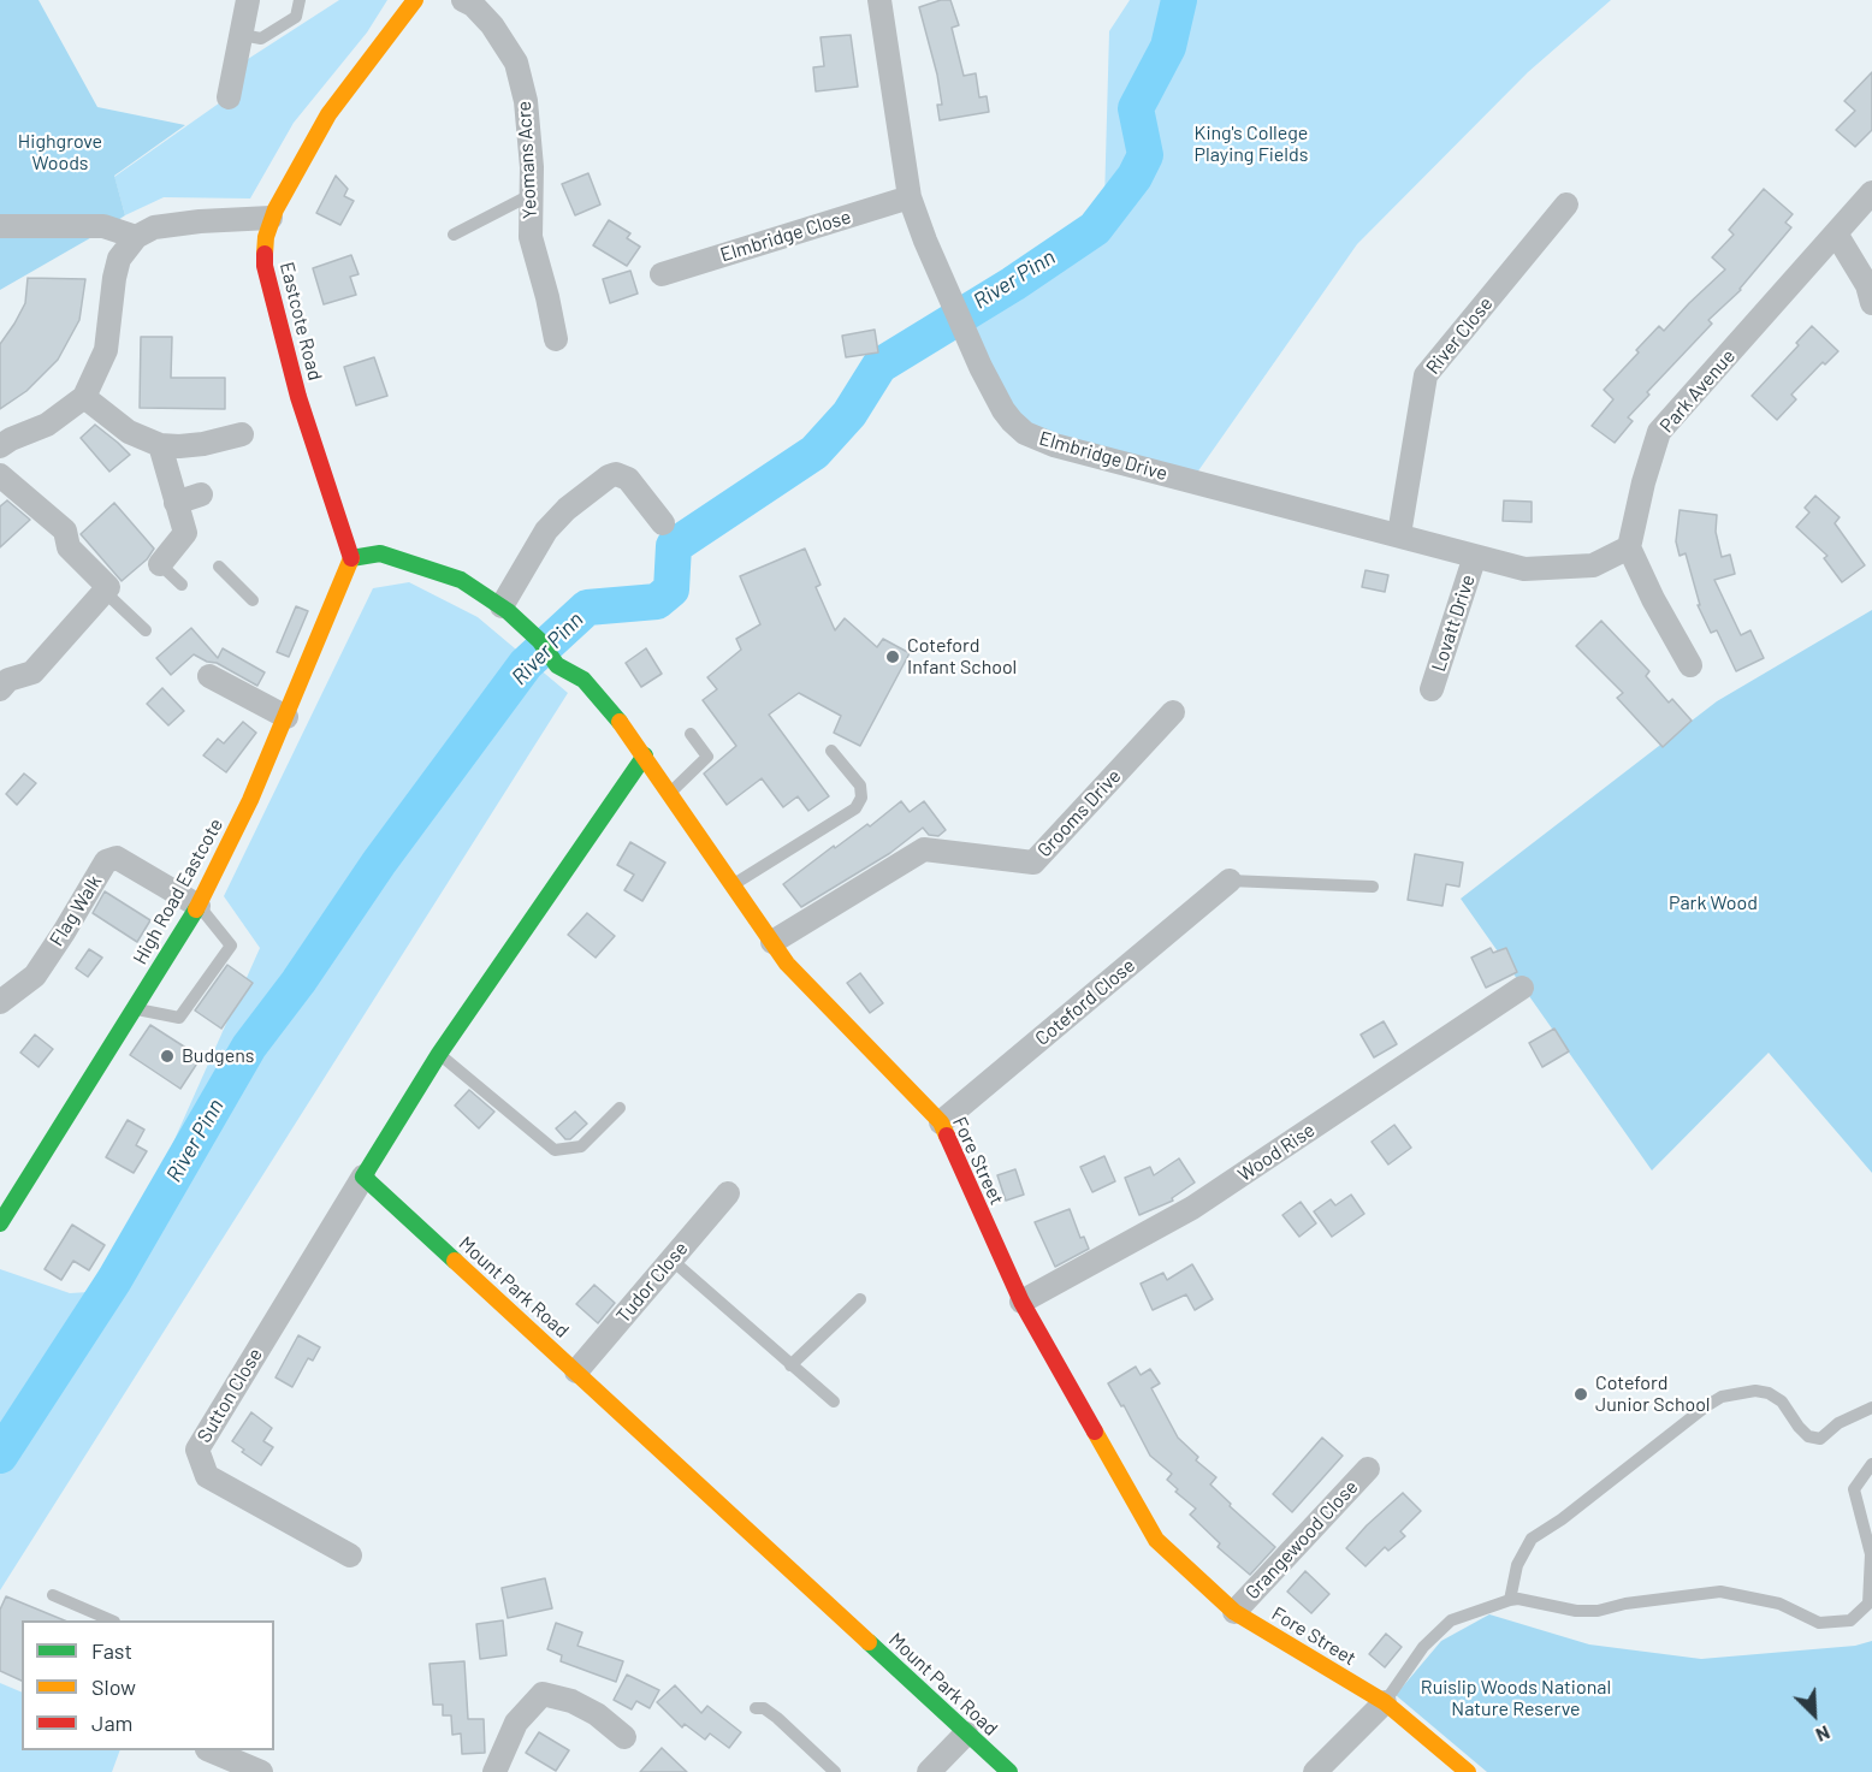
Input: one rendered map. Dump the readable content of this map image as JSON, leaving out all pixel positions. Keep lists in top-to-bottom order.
{
  "streets": {
    "street": [
      "Yeomans Acre",
      "Elmbridge Close",
      "Eastcote Road",
      "River Close",
      "Park Avenue",
      "Elmbridge Drive",
      "Lovatt Drive",
      "Grooms Drive",
      "High Road Eastcote",
      "Flag Walk",
      "Coteford Close",
      "Wood Rise",
      "Fore Street",
      "Tudor Close",
      "Mount Park Road",
      "Sutton Close",
      "Grangewood Close"
    ]
  },
  "crossings": [
    ["Elmbridge Close", "Elmbridge Drive"],
    ["Eastcote Road", "High Road Eastcote"],
    ["River Close", "Elmbridge Drive"],
    ["Park Avenue", "Elmbridge Drive"],
    ["Elmbridge Drive", "Lovatt Drive"],
    ["Grooms Drive", "Fore Street"],
    ["High Road Eastcote", "Flag Walk"],
    ["Coteford Close", "Fore Street"],
    ["Wood Rise", "Fore Street"],
    ["Fore Street", "Grangewood Close"],
    ["Tudor Close", "Mount Park Road"],
    ["Mount Park Road", "Sutton Close"]
  ],
  "water": ["River Pinn"],
  "parks": [
    "King's College Playing Fields",
    "Highgrove Woods",
    "Park Wood",
    "Ruislip Woods National Nature Reserve"
  ],
  "places": ["Coteford Infant School", "Budgens", "Coteford Junior School"],
  "legend": ["Fast", "Slow", "Jam"],
  "north": "bottom right"
}
